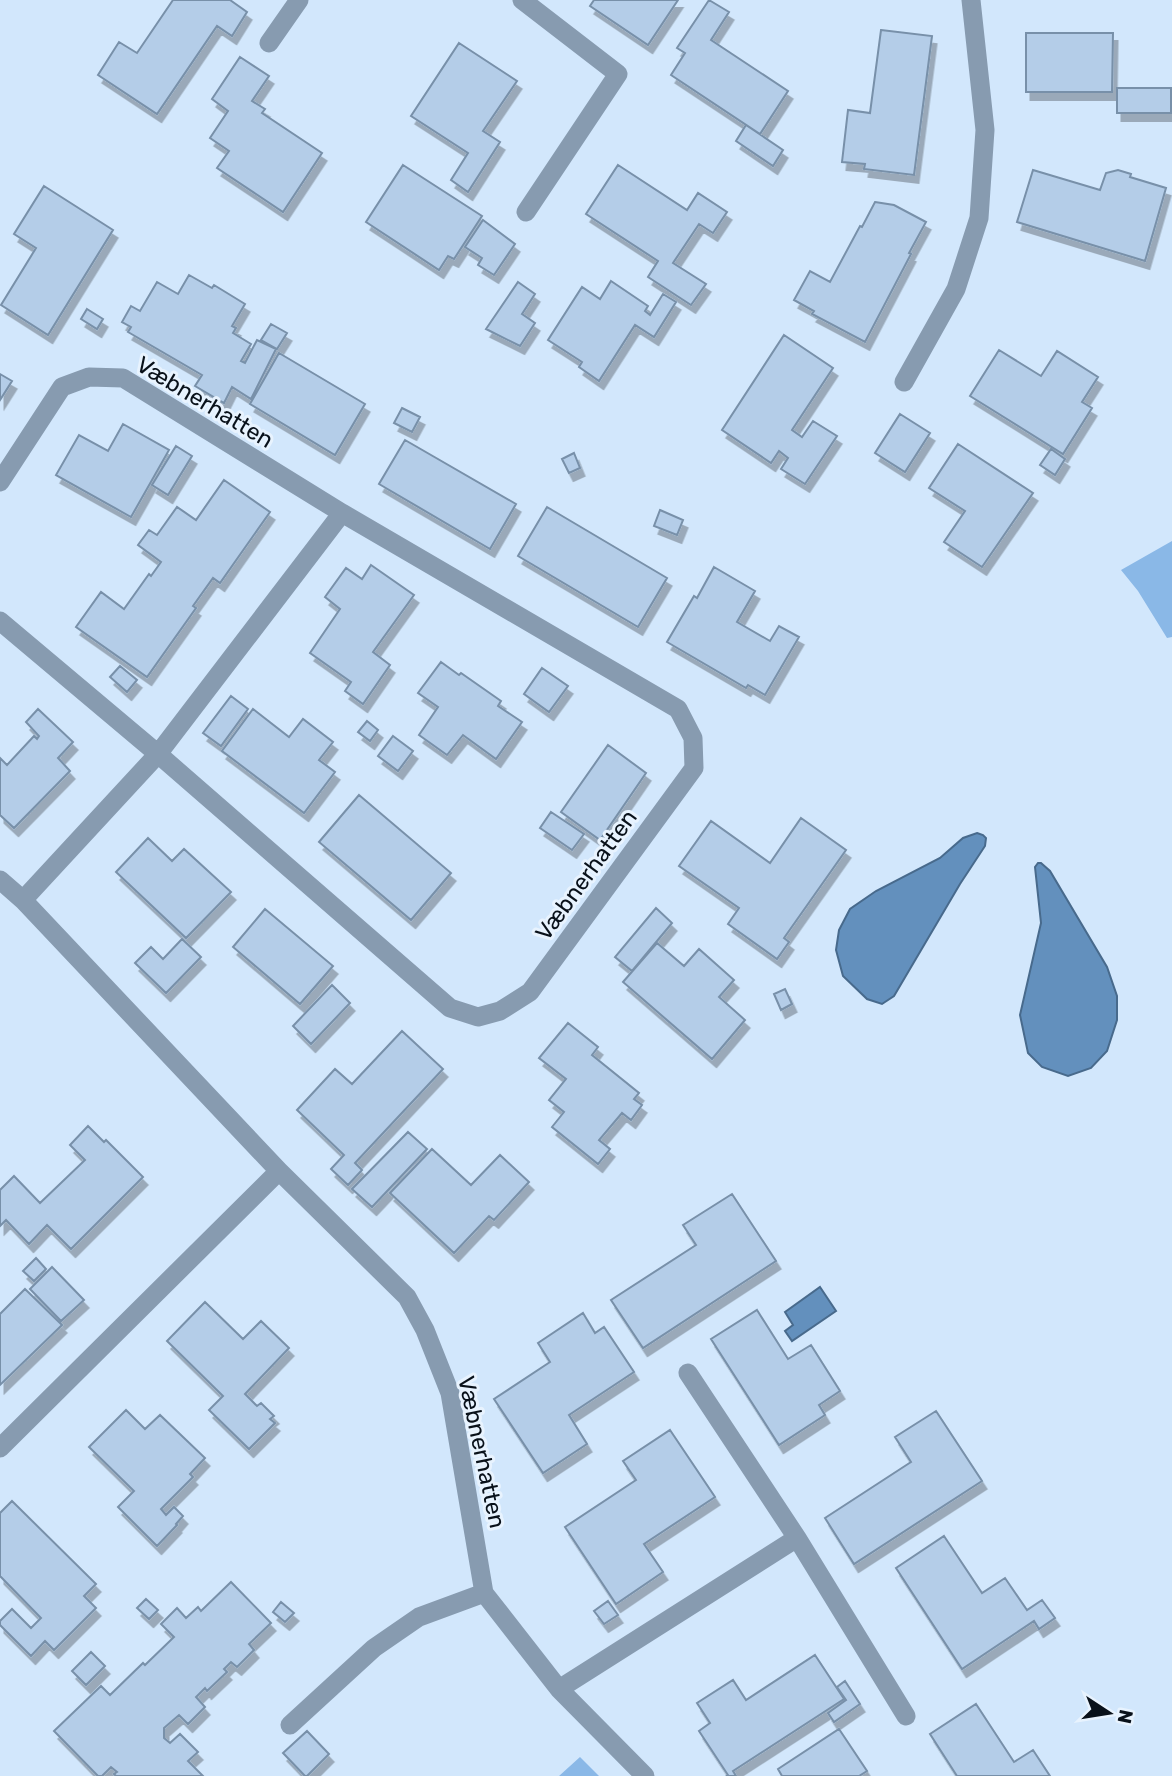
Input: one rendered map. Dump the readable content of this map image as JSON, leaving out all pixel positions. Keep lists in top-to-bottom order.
{
  "streets": {
    "street": ["Væbnerhatten"]
  },
  "north": "right"
}
